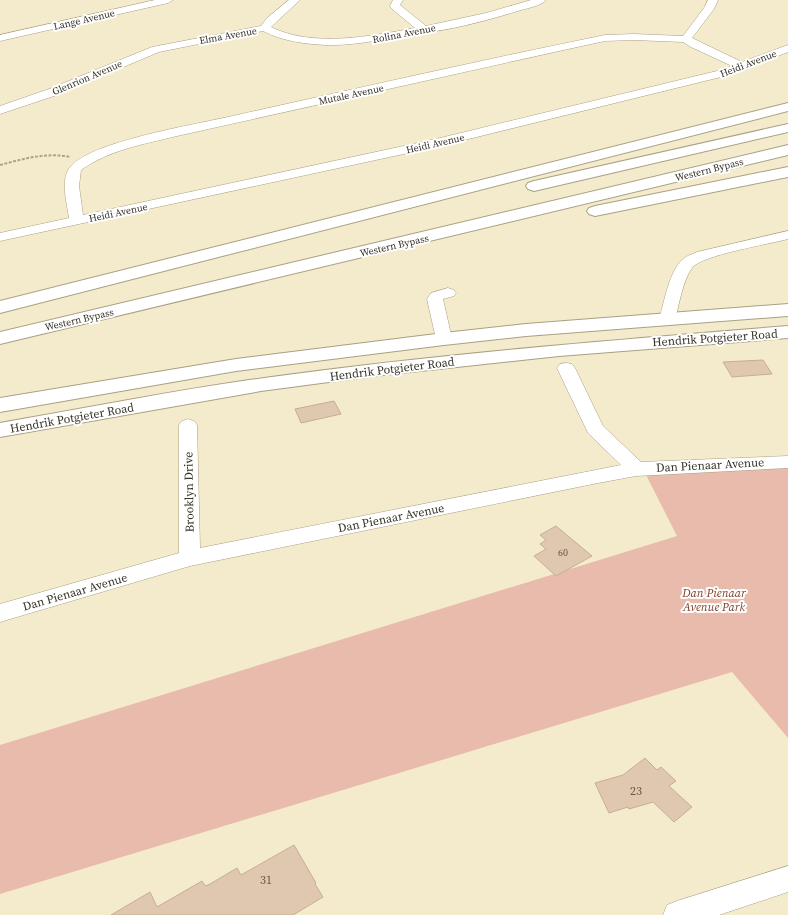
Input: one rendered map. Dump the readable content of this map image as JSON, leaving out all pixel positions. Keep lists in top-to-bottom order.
{
  "streets": {
    "main road": ["Western Bypass", "Hendrik Potgieter Road"],
    "street": [
      "Lange Avenue",
      "Rolina Avenue",
      "Elma Avenue",
      "Heidi Avenue",
      "Glenrion Avenue",
      "Mutale Avenue",
      "Dan Pienaar Avenue",
      "Brooklyn Drive"
    ]
  },
  "crossings": [
    ["Rolina Avenue", "Elma Avenue"],
    ["Elma Avenue", "Glenrion Avenue"],
    ["Heidi Avenue", "Mutale Avenue"],
    ["Dan Pienaar Avenue", "Brooklyn Drive"]
  ],
  "parks": ["Dan Pienaar Avenue Park"],
  "house_numbers": ["60", "23", "31"]
}
